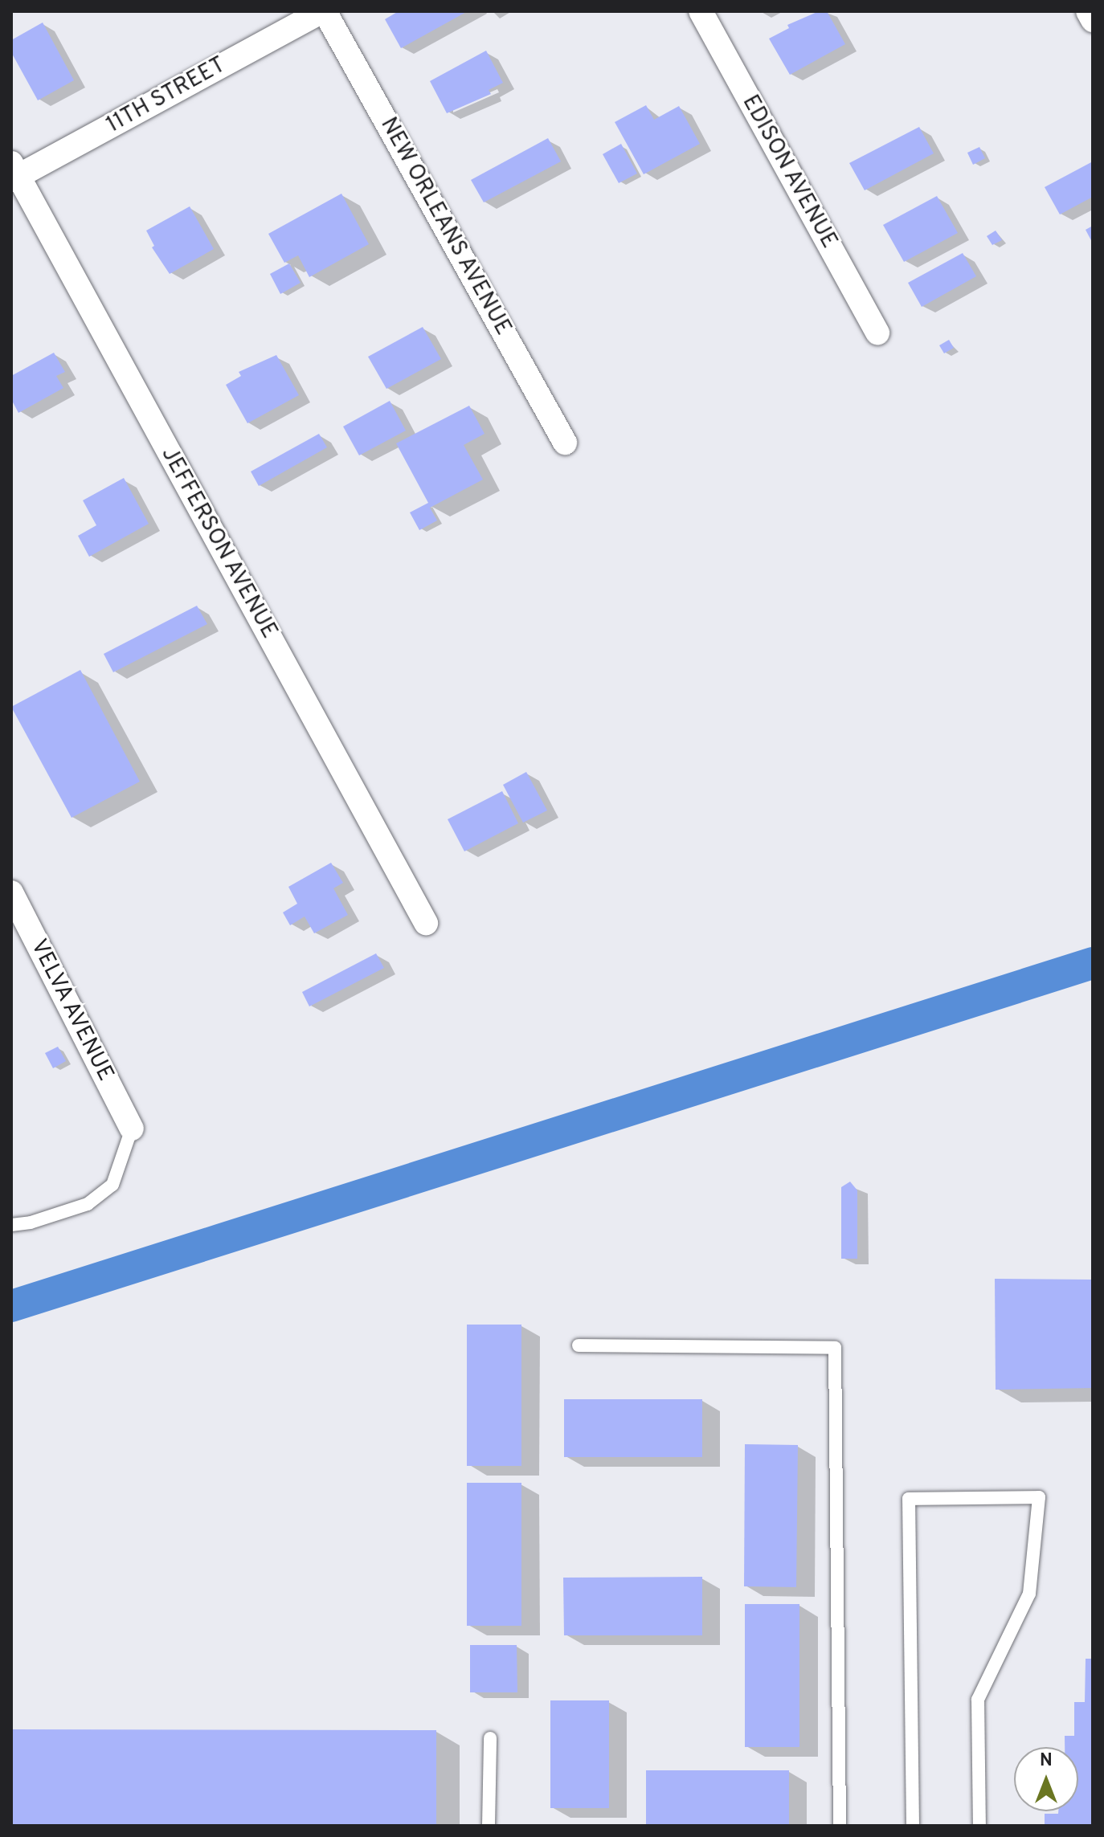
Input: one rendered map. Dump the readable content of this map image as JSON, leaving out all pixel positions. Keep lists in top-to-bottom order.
{
  "streets": {
    "street": [
      "11TH STREET",
      "EDISON AVENUE",
      "NEW ORLEANS AVENUE",
      "JEFFERSON AVENUE",
      "VELVA AVENUE"
    ]
  },
  "crossings": [
    ["11TH STREET", "NEW ORLEANS AVENUE"],
    ["11TH STREET", "JEFFERSON AVENUE"]
  ],
  "north": "top"
}
